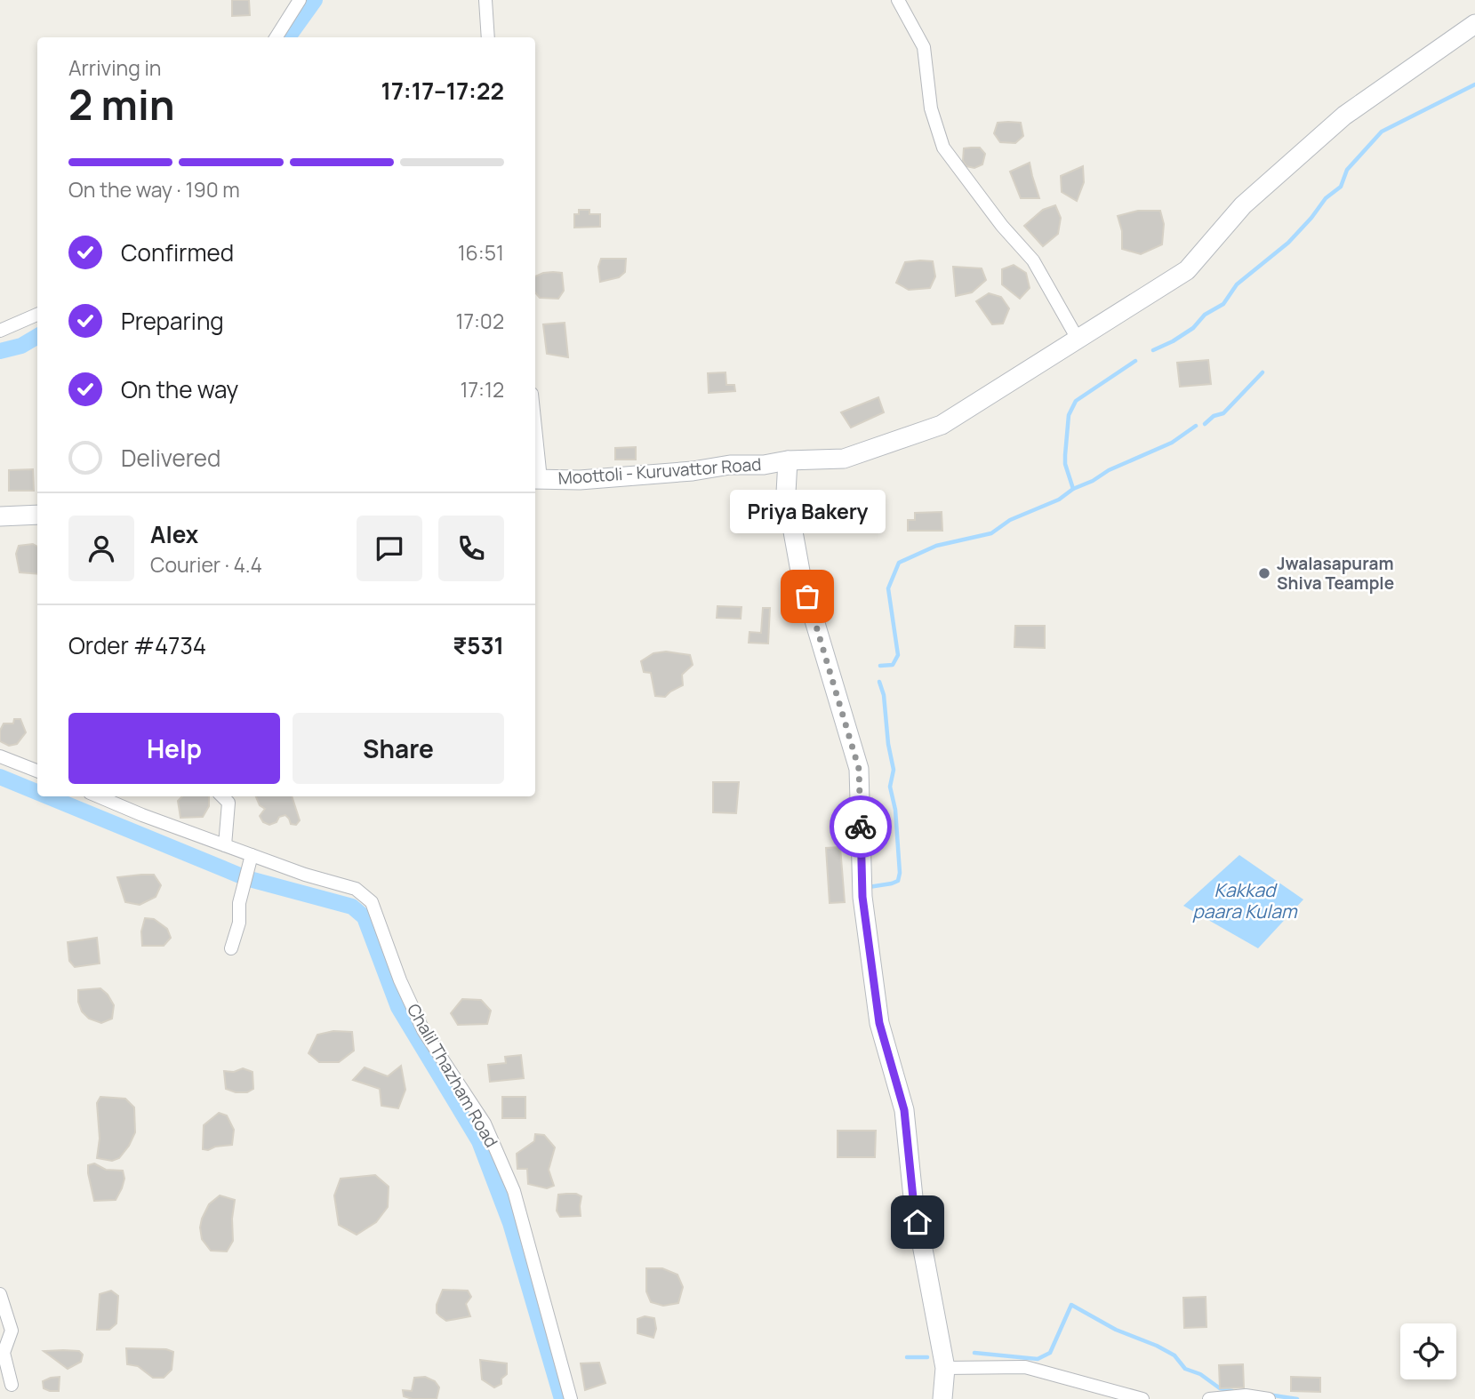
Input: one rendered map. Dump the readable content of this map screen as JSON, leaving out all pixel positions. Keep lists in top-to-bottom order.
{
  "streets": {
    "main road": ["Moottoli - Kuruvattor Road"],
    "street": ["Chalil Thazham Road"]
  },
  "water": ["Kakkad paara Kulam"],
  "places": ["Jwalasapuram Shiva Teample", "Priya Bakery"],
  "page": {
    "heading": ["2 min", "Arriving in", "17:17–17:22"],
    "panel": [
      "Alex",
      "Courier · 4.4",
      "Order #4734",
      "₹531"
    ],
    "bar": "On the way · 190 m",
    "list": [
      ["Confirmed", "16:51"],
      ["Preparing", "17:02"],
      ["On the way", "17:12"],
      "Delivered"
    ],
    "bubble": "Priya Bakery",
    "buttons": ["Help", "Share"]
  }
}
